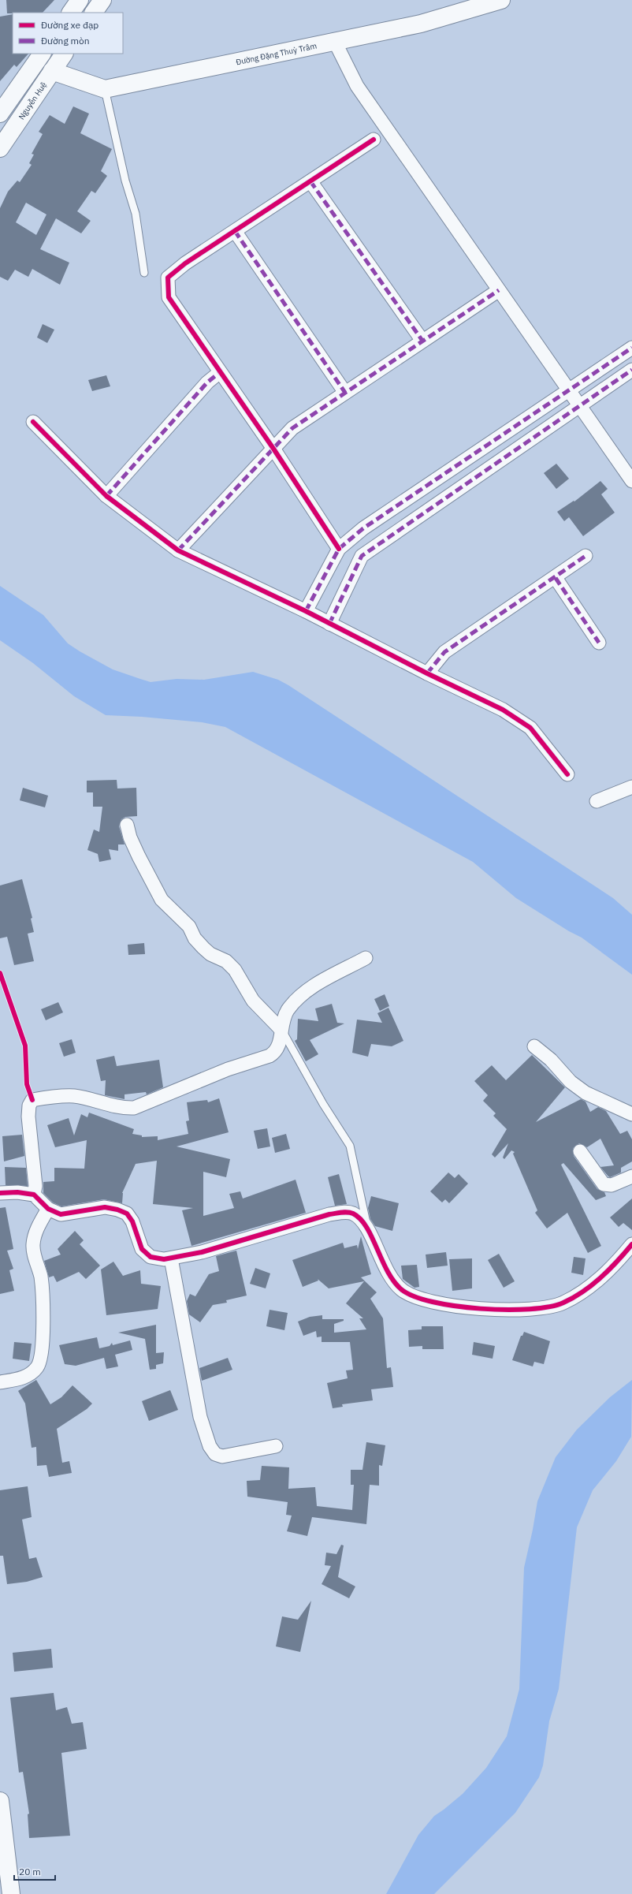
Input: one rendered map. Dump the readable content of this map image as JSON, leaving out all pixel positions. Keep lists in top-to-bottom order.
{
  "streets": {
    "main road": ["Đường Đặng Thuỳ Trâm", "Nguyễn Huệ"]
  },
  "crossings": [
    ["Đường Đặng Thuỳ Trâm", "Nguyễn Huệ"]
  ],
  "legend": ["Đường xe đạp", "Đường mòn"],
  "scale_bar": "20 m"
}
